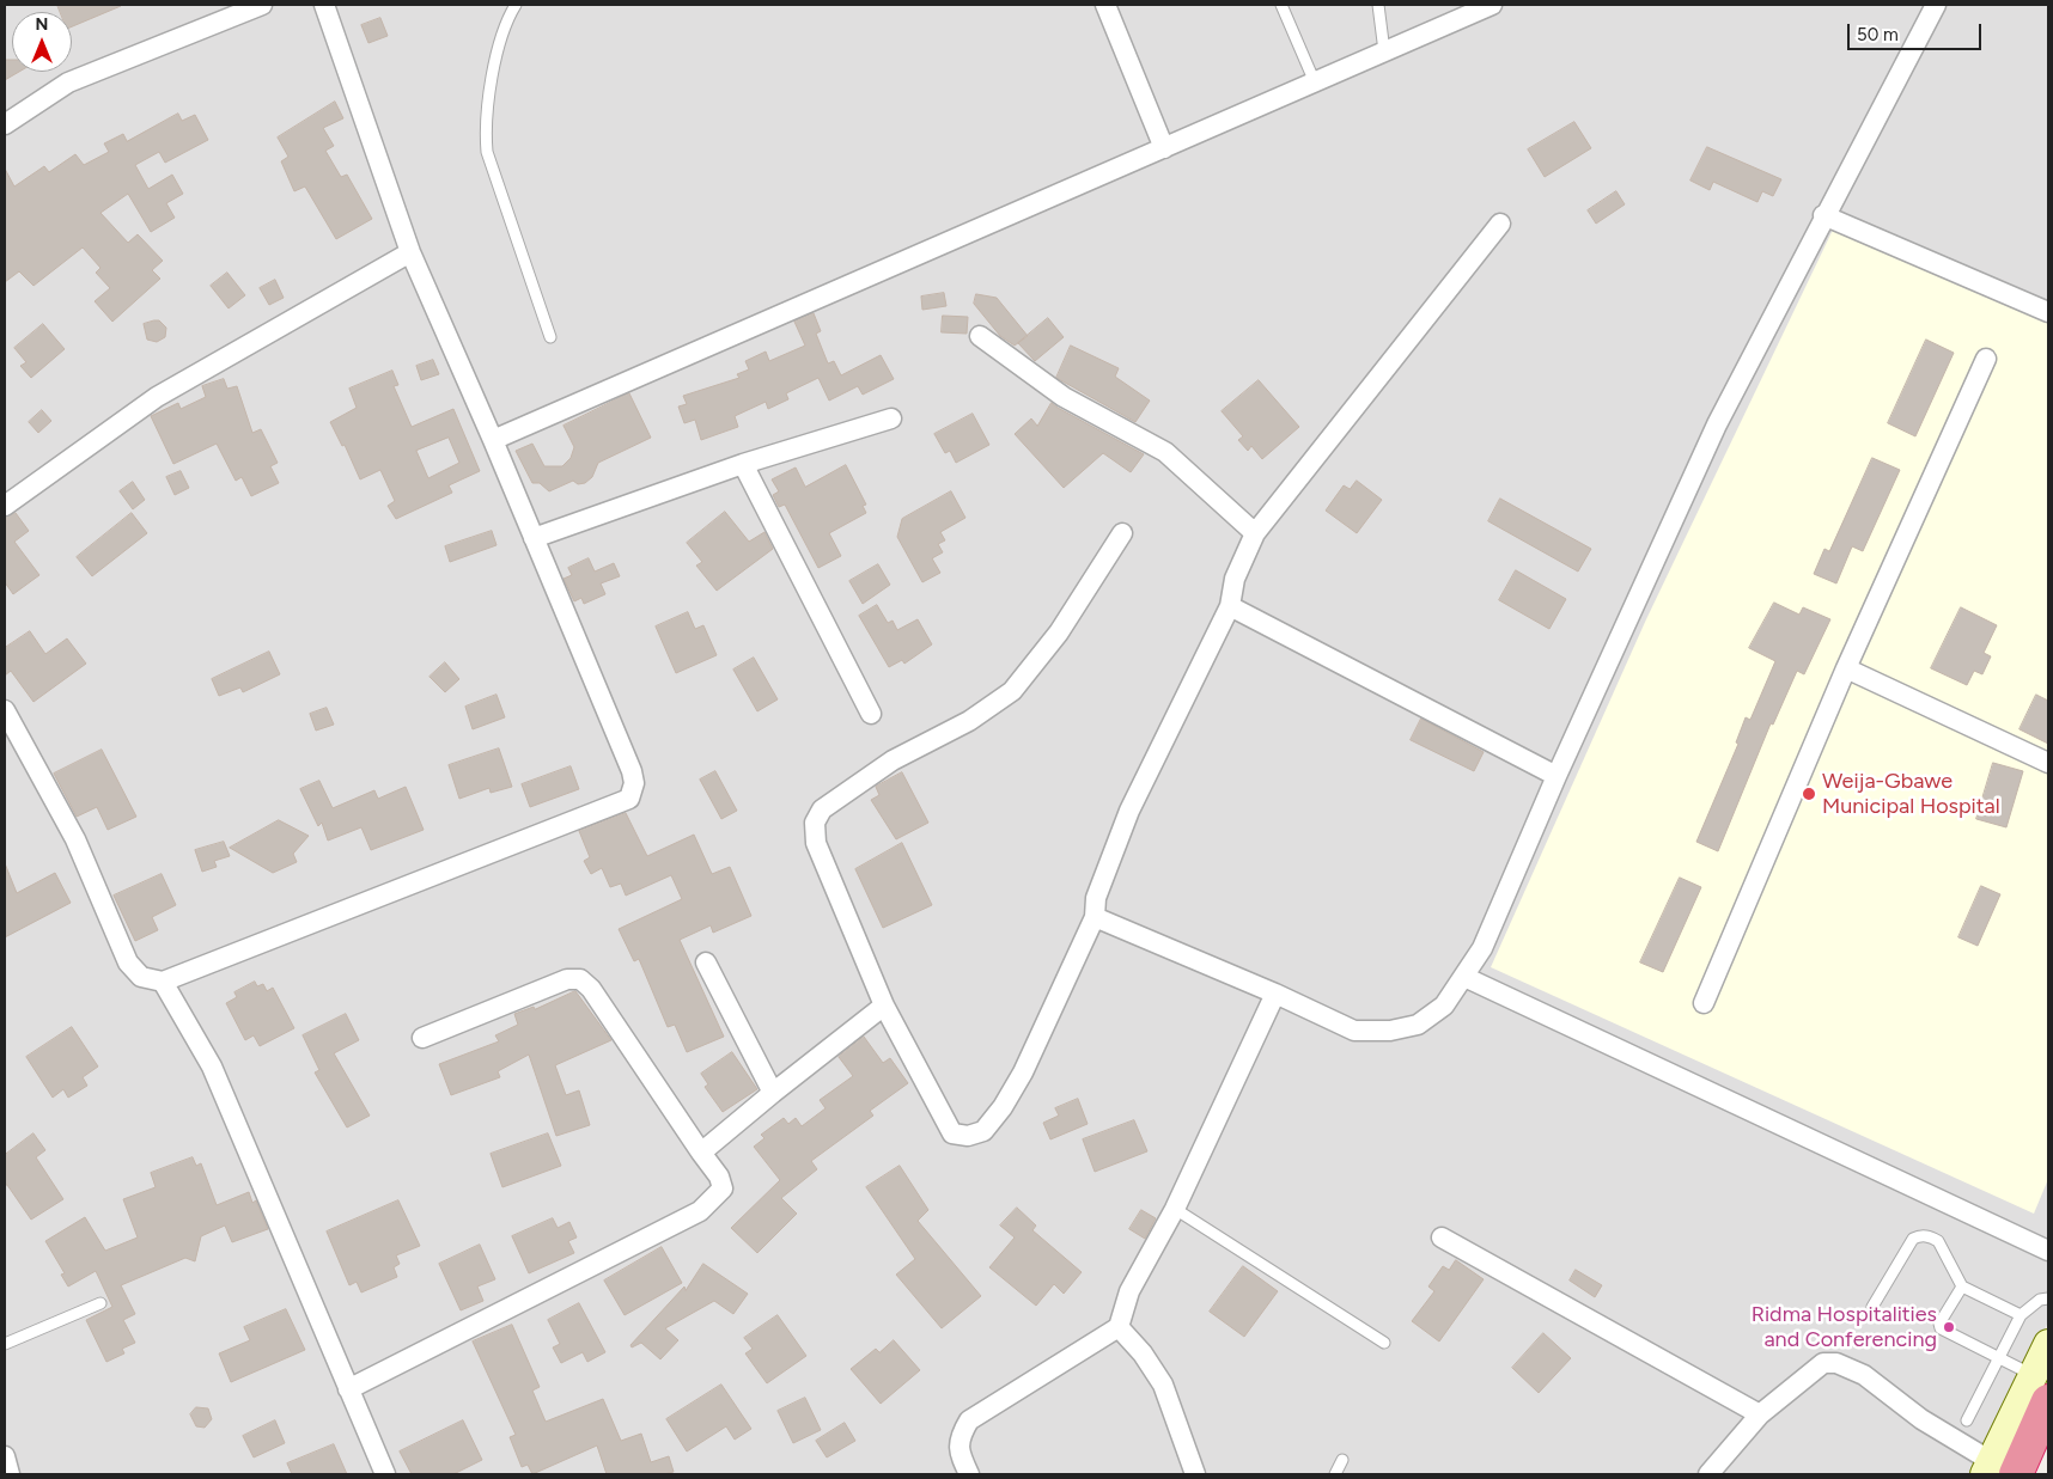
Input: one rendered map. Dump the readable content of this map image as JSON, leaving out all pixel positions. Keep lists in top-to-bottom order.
{
  "places": ["Weija-Gbawe Municipal Hospital", "Ridma Hospitalities and Conferencing"],
  "scale_bar": "50 m",
  "north": "top"
}
